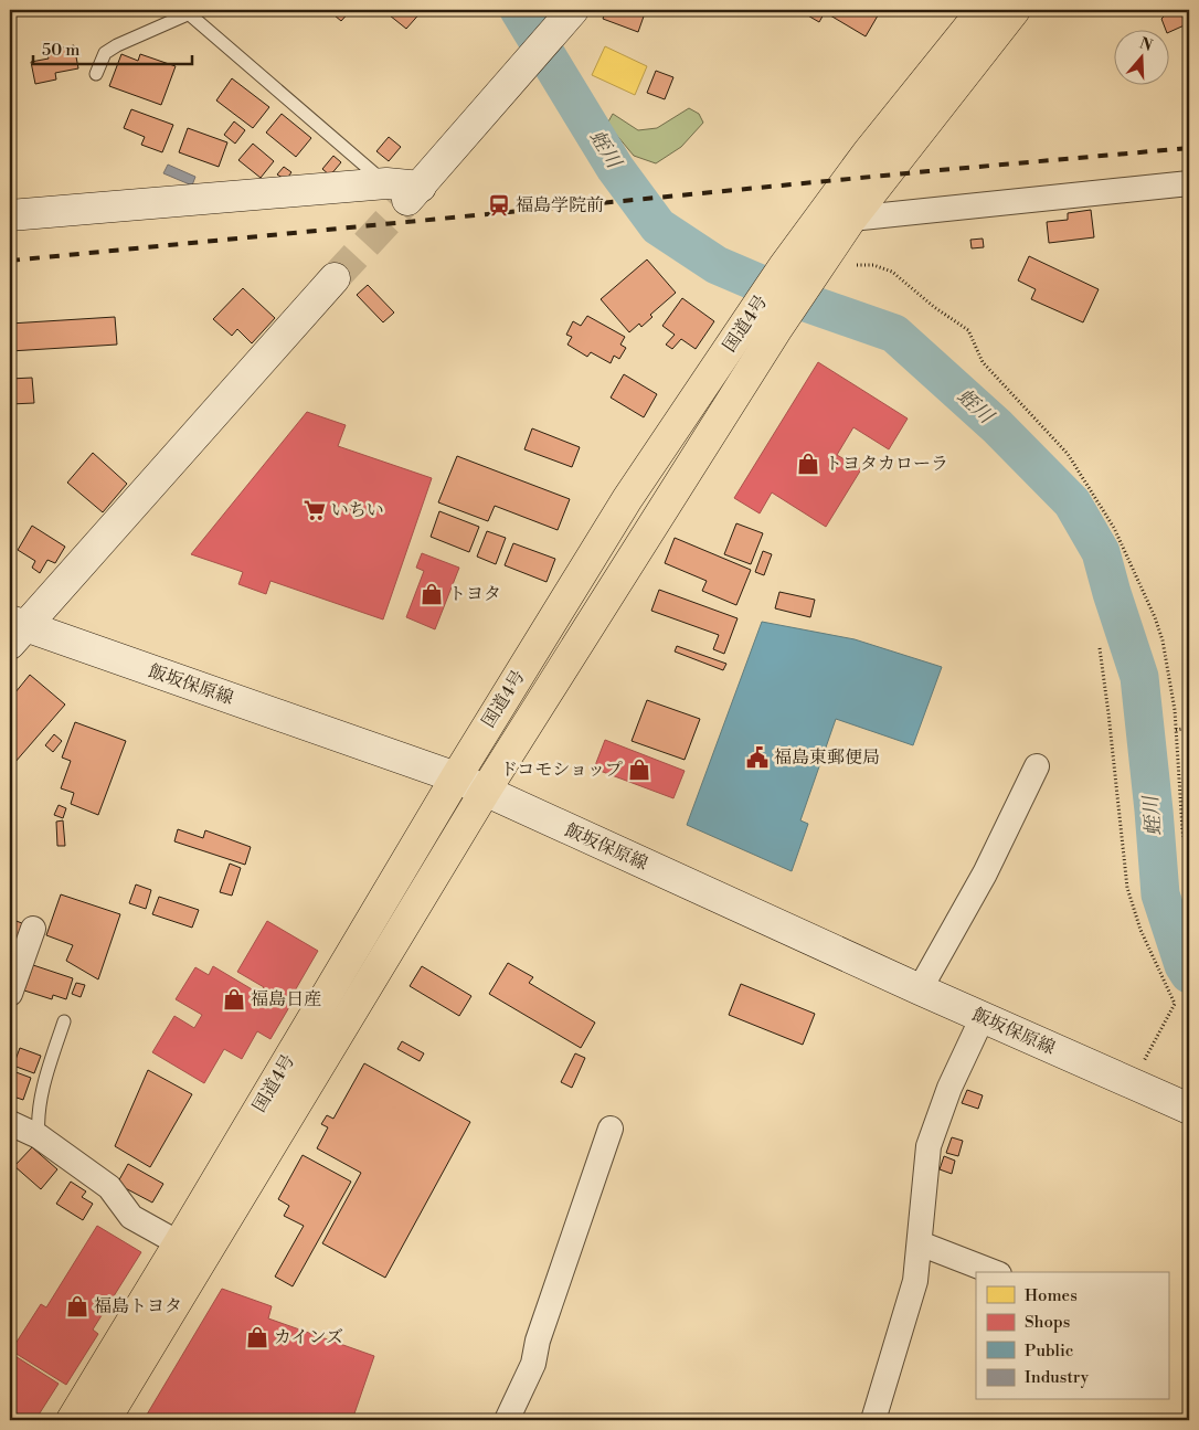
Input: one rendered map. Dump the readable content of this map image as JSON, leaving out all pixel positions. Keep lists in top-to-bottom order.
{
  "streets": {
    "highway": ["国道4号"],
    "main road": ["飯坂保原線"]
  },
  "crossings": [
    ["国道4号", "飯坂保原線"]
  ],
  "water": ["蛭川"],
  "places": {
    "station": ["福島学院前"],
    "shop": [
      "トヨタカローラ",
      "トヨタ",
      "ドコモショップ",
      "福島日産",
      "福島トヨタ",
      "カインズ"
    ],
    "supermarket": ["いちい"],
    "public building": ["福島東郵便局"]
  },
  "legend": [
    "Homes",
    "Shops",
    "Public",
    "Industry"
  ],
  "scale_bar": "50 m",
  "north": "top"
}
